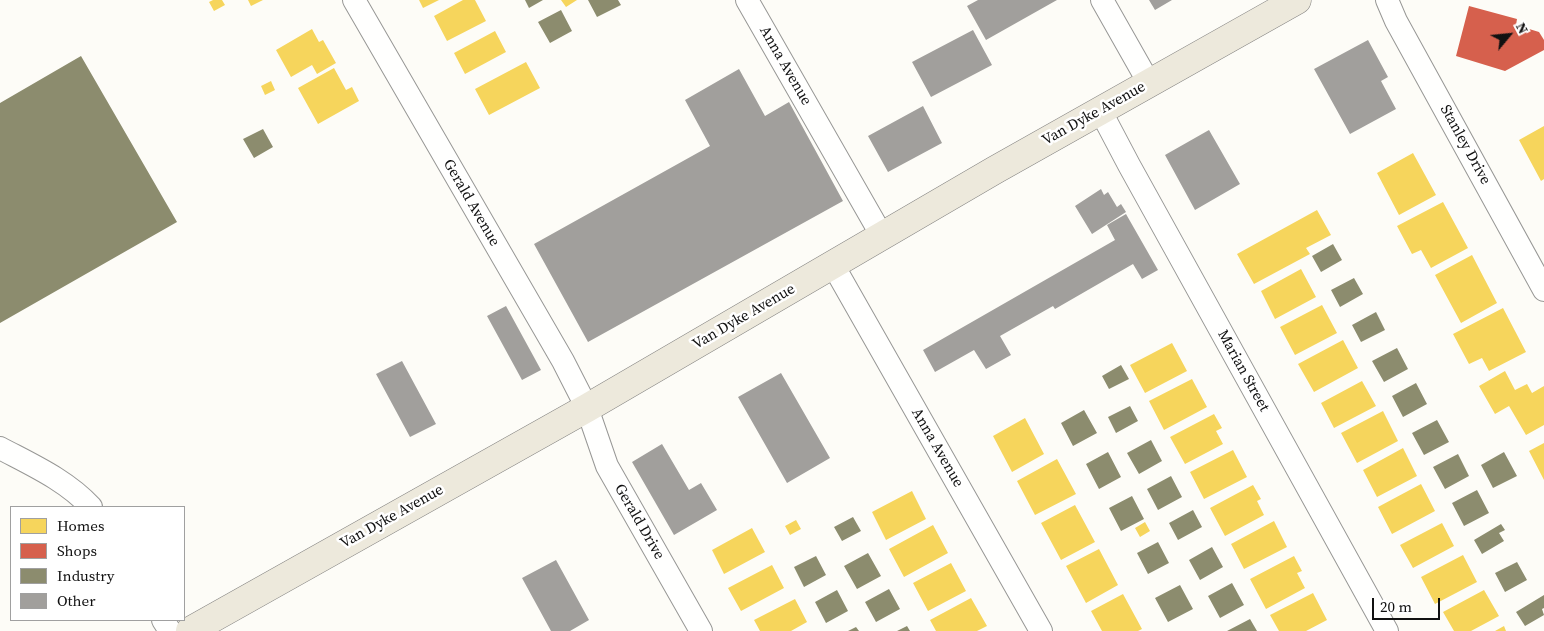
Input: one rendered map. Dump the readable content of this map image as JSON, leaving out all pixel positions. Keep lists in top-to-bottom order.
{
  "streets": {
    "main road": ["Van Dyke Avenue"],
    "street": [
      "Anna Avenue",
      "Stanley Drive",
      "Gerald Avenue",
      "Marian Street",
      "Gerald Drive"
    ]
  },
  "crossings": [
    ["Anna Avenue", "Van Dyke Avenue"],
    ["Van Dyke Avenue", "Gerald Avenue"],
    ["Van Dyke Avenue", "Marian Street"],
    ["Van Dyke Avenue", "Gerald Drive"],
    ["Gerald Avenue", "Gerald Drive"]
  ],
  "legend": [
    "Homes",
    "Shops",
    "Industry",
    "Other"
  ],
  "scale_bar": "20 m",
  "north": "top right"
}
